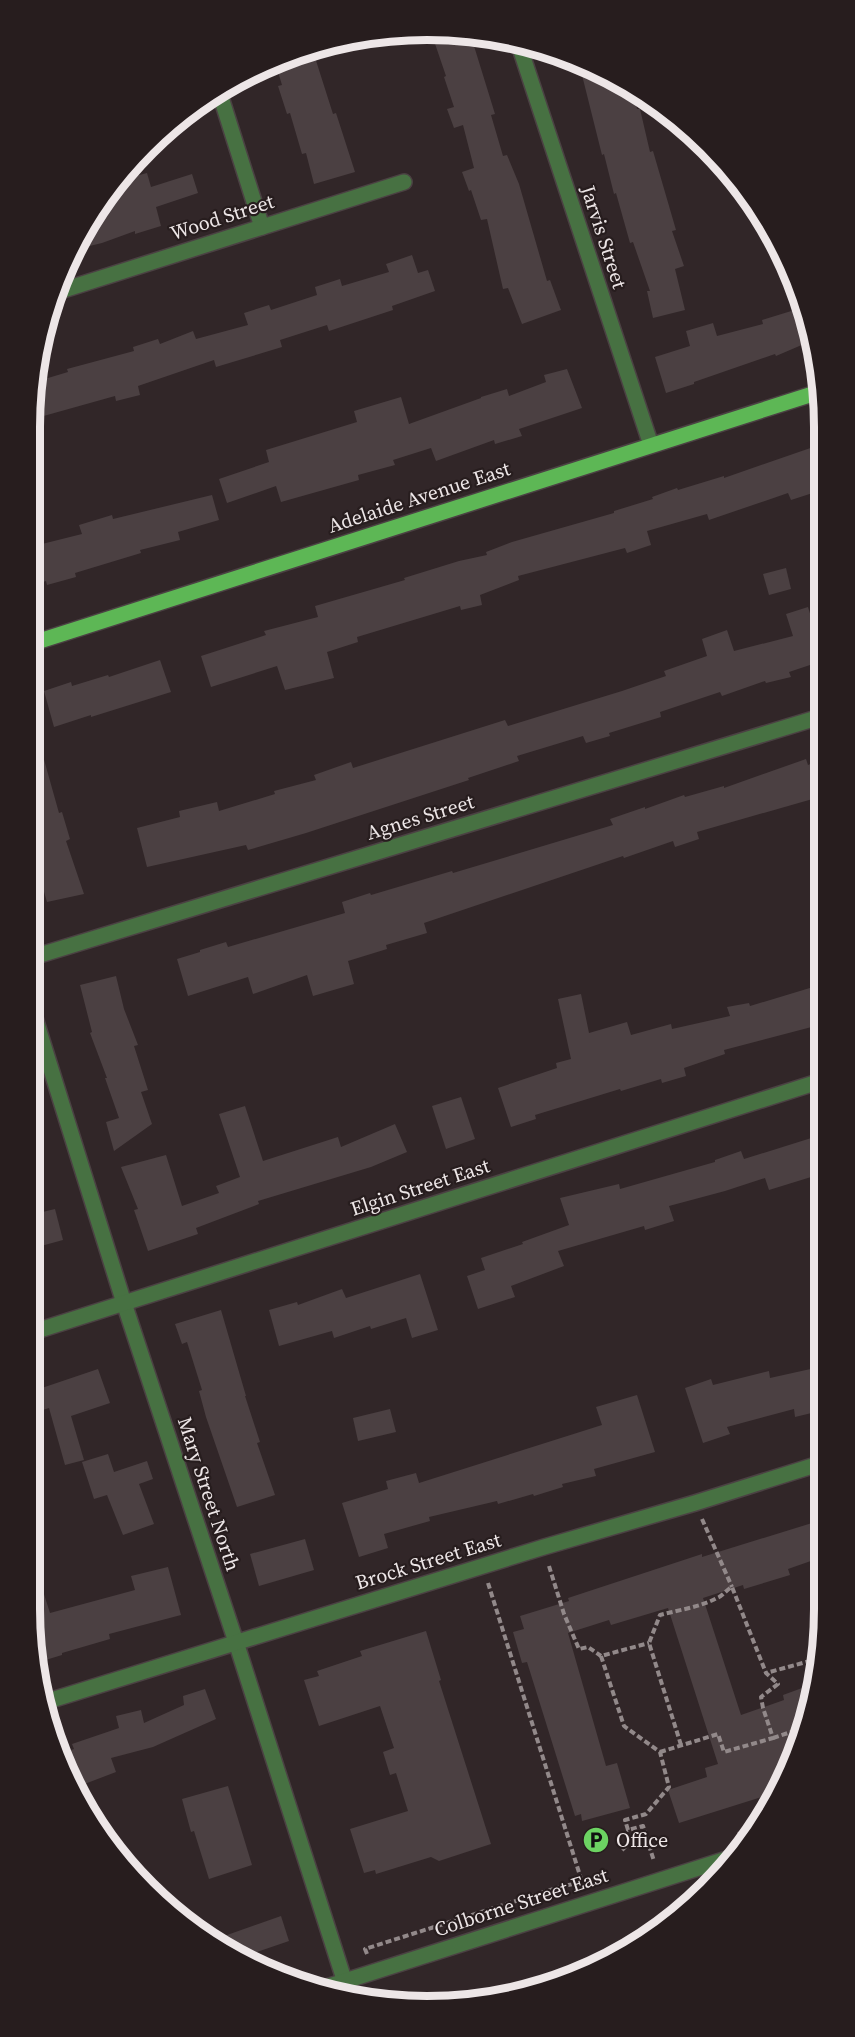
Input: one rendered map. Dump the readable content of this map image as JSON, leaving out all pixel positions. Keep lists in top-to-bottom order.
{
  "streets": {
    "main road": ["Adelaide Avenue East"],
    "street": [
      "Wood Street",
      "Jarvis Street",
      "Agnes Street",
      "Elgin Street East",
      "Mary Street North",
      "Brock Street East",
      "Colborne Street East"
    ]
  },
  "crossings": [
    ["Jarvis Street", "Adelaide Avenue East"],
    ["Elgin Street East", "Mary Street North"],
    ["Mary Street North", "Brock Street East"],
    ["Mary Street North", "Colborne Street East"]
  ],
  "places": {
    "parking": ["Office"]
  }
}
